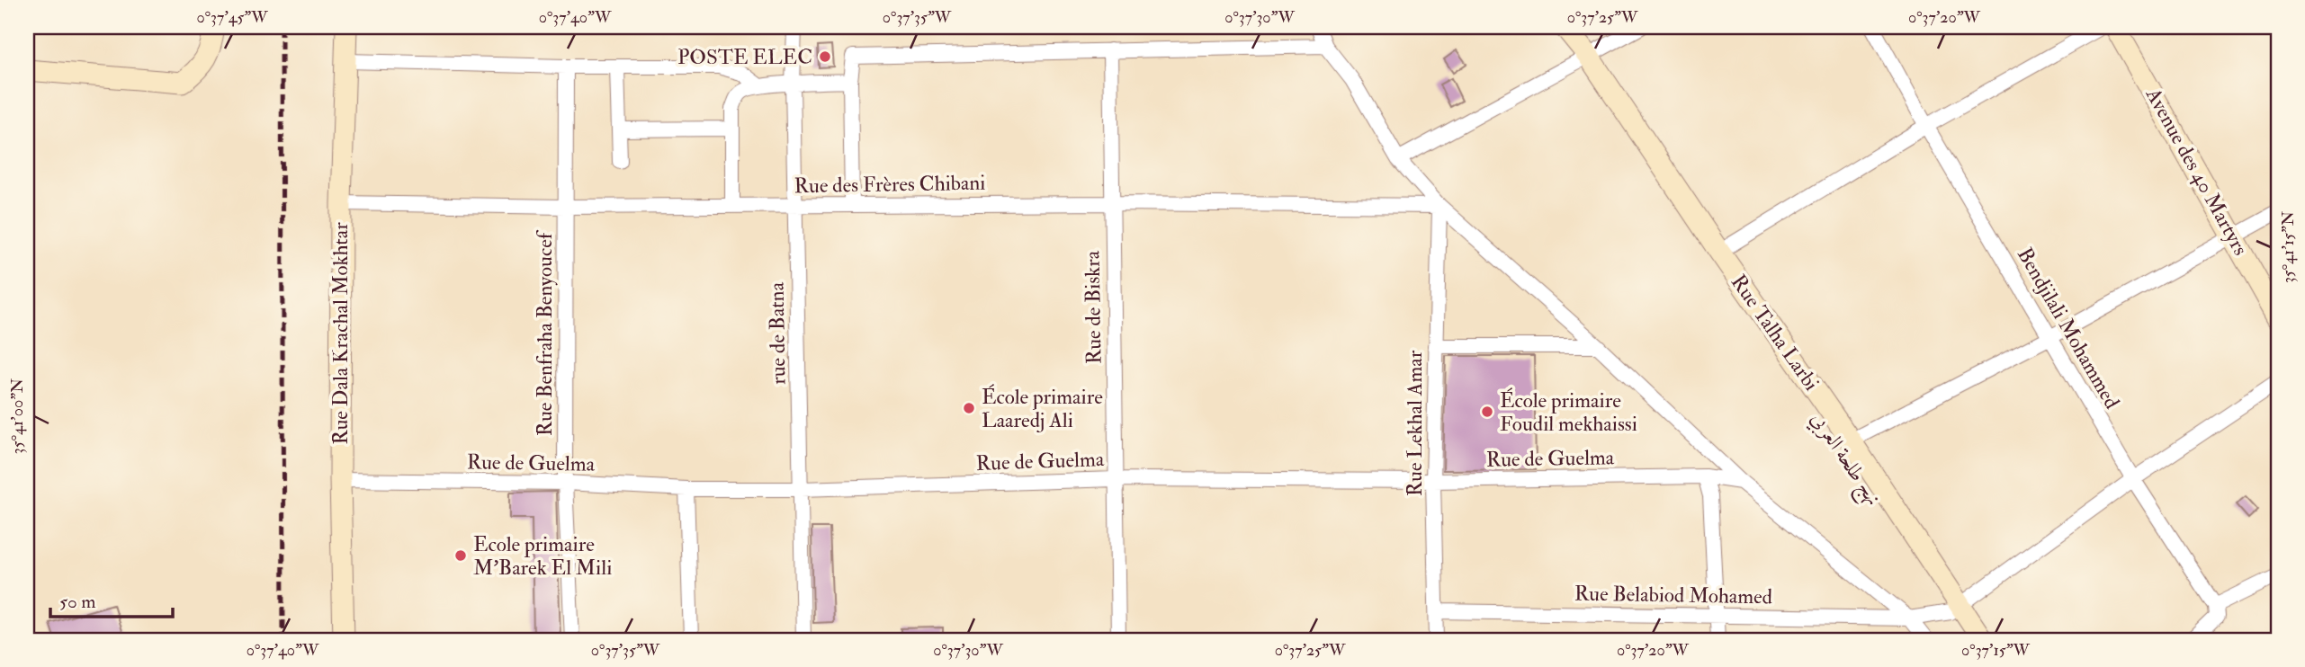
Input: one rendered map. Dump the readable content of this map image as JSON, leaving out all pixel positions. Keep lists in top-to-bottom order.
{
  "streets": {
    "street": [
      "Avenue des 40 Martyrs",
      "Rue des Frères Chibani",
      "Rue de Biskra",
      "Bendjilali Mohammed",
      "Rue Talha Larbi",
      "Rue Dala Krachal Mokhtar",
      "rue de Batna",
      "Rue Benfraha Benyoucef",
      "Rue Lekhal Amar",
      "Rue de Guelma",
      "نهج طلحة العربي",
      "Rue Belabiod Mohamed"
    ]
  },
  "crossings": [
    ["Rue des Frères Chibani", "Rue de Biskra"],
    ["Rue des Frères Chibani", "Rue Dala Krachal Mokhtar"],
    ["Rue des Frères Chibani", "rue de Batna"],
    ["Rue des Frères Chibani", "Rue Benfraha Benyoucef"],
    ["Rue des Frères Chibani", "Rue Lekhal Amar"],
    ["Rue de Biskra", "Rue de Guelma"],
    ["Rue Talha Larbi", "نهج طلحة العربي"],
    ["Rue Talha Larbi", "Rue Belabiod Mohamed"],
    ["Rue Dala Krachal Mokhtar", "Rue de Guelma"],
    ["rue de Batna", "Rue de Guelma"],
    ["Rue Benfraha Benyoucef", "Rue de Guelma"],
    ["Rue Lekhal Amar", "Rue de Guelma"],
    ["Rue Lekhal Amar", "Rue Belabiod Mohamed"],
    ["نهج طلحة العربي", "Rue Belabiod Mohamed"]
  ],
  "places": [
    "POSTE ELEC",
    "École primaire Laaredj Ali",
    "École primaire Foudil mekhaissi",
    "Ecole primaire M'Barek El Mili"
  ],
  "scale_bar": "50 m",
  "coordinates": [
    "0°37'45\"W",
    "0°37'40\"W",
    "0°37'35\"W",
    "0°37'30\"W",
    "0°37'25\"W",
    "0°37'20\"W",
    "35°41'15\"N",
    "35°41'00\"N",
    "0°37'15\"W"
  ]
}
